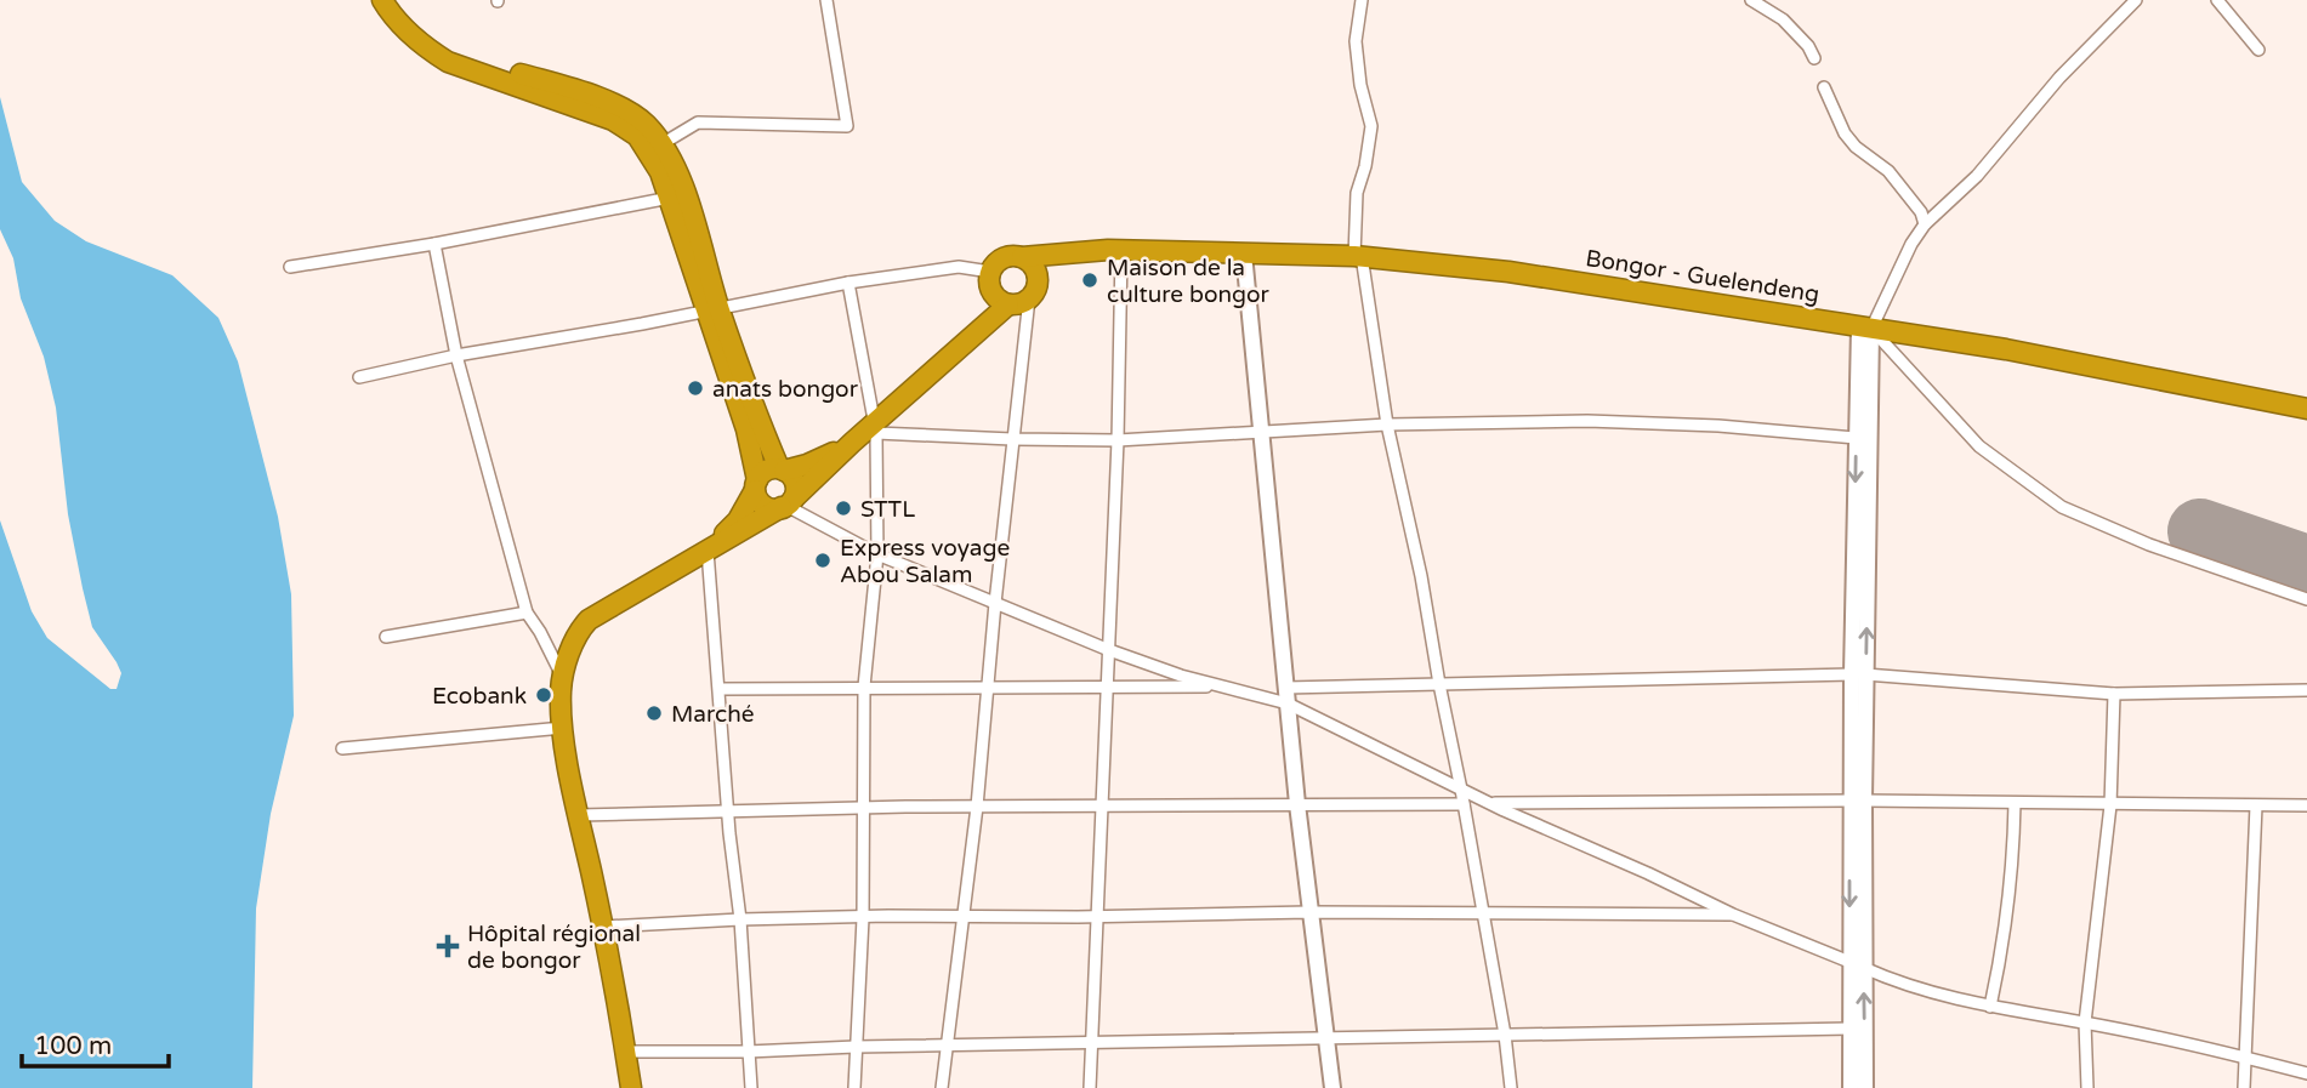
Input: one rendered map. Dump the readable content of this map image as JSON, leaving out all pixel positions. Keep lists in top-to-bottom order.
{
  "streets": {
    "highway": ["Bongor - Guelendeng"]
  },
  "places": {
    "other": [
      "Maison de la culture bongor",
      "anats bongor",
      "STTL",
      "Express voyage Abou Salam",
      "Ecobank",
      "Marché"
    ],
    "health": ["Hôpital régional de bongor"]
  },
  "scale_bar": "100 m"
}
